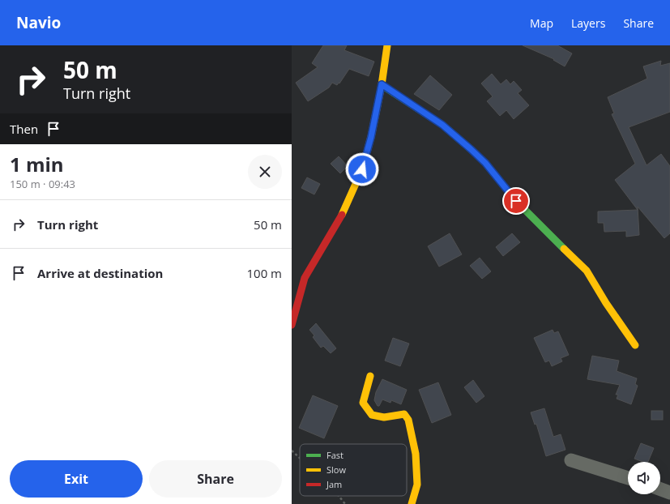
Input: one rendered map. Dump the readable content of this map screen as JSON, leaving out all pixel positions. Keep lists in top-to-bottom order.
{
  "legend": ["Fast", "Slow", "Jam"],
  "page": {
    "header": "Navio",
    "nav": ["Map", "Layers", "Share"],
    "turn": ["50 m", "Turn right"],
    "then": "Then",
    "heading": ["1 min", "150 m · 09:43"],
    "list": [
      {
        "name": "Turn right",
        "value": "50 m"
      },
      {
        "name": "Arrive at destination",
        "value": "100 m"
      }
    ],
    "buttons": ["Exit", "Share"]
  }
}
